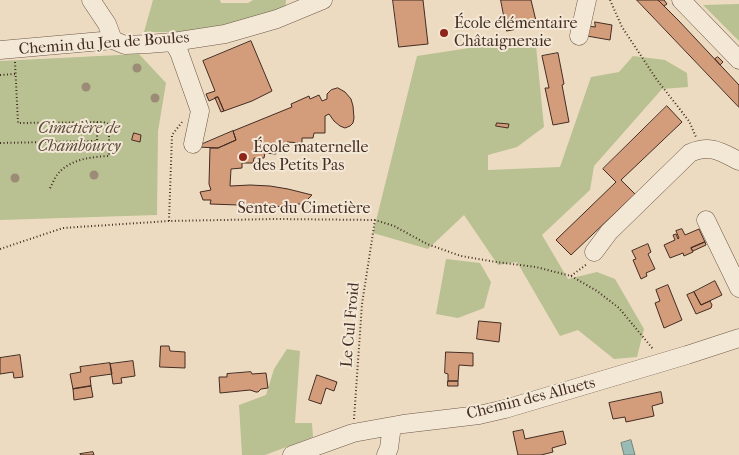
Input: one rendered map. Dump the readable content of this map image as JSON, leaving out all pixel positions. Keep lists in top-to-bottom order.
{
  "streets": {
    "street": ["Chemin du Jeu de Boules", "Chemin des Alluets"],
    "path": ["Sente du Cimetière", "Le Cul Froid"]
  },
  "crossings": [
    ["Sente du Cimetière", "Le Cul Froid"],
    ["Sente du Cimetière", "Chemin des Alluets"],
    ["Le Cul Froid", "Chemin des Alluets"]
  ],
  "parks": ["Cimetière de Chambourcy"],
  "places": ["École élémentaire Châtaigneraie", "École maternelle des Petits Pas"]
}
